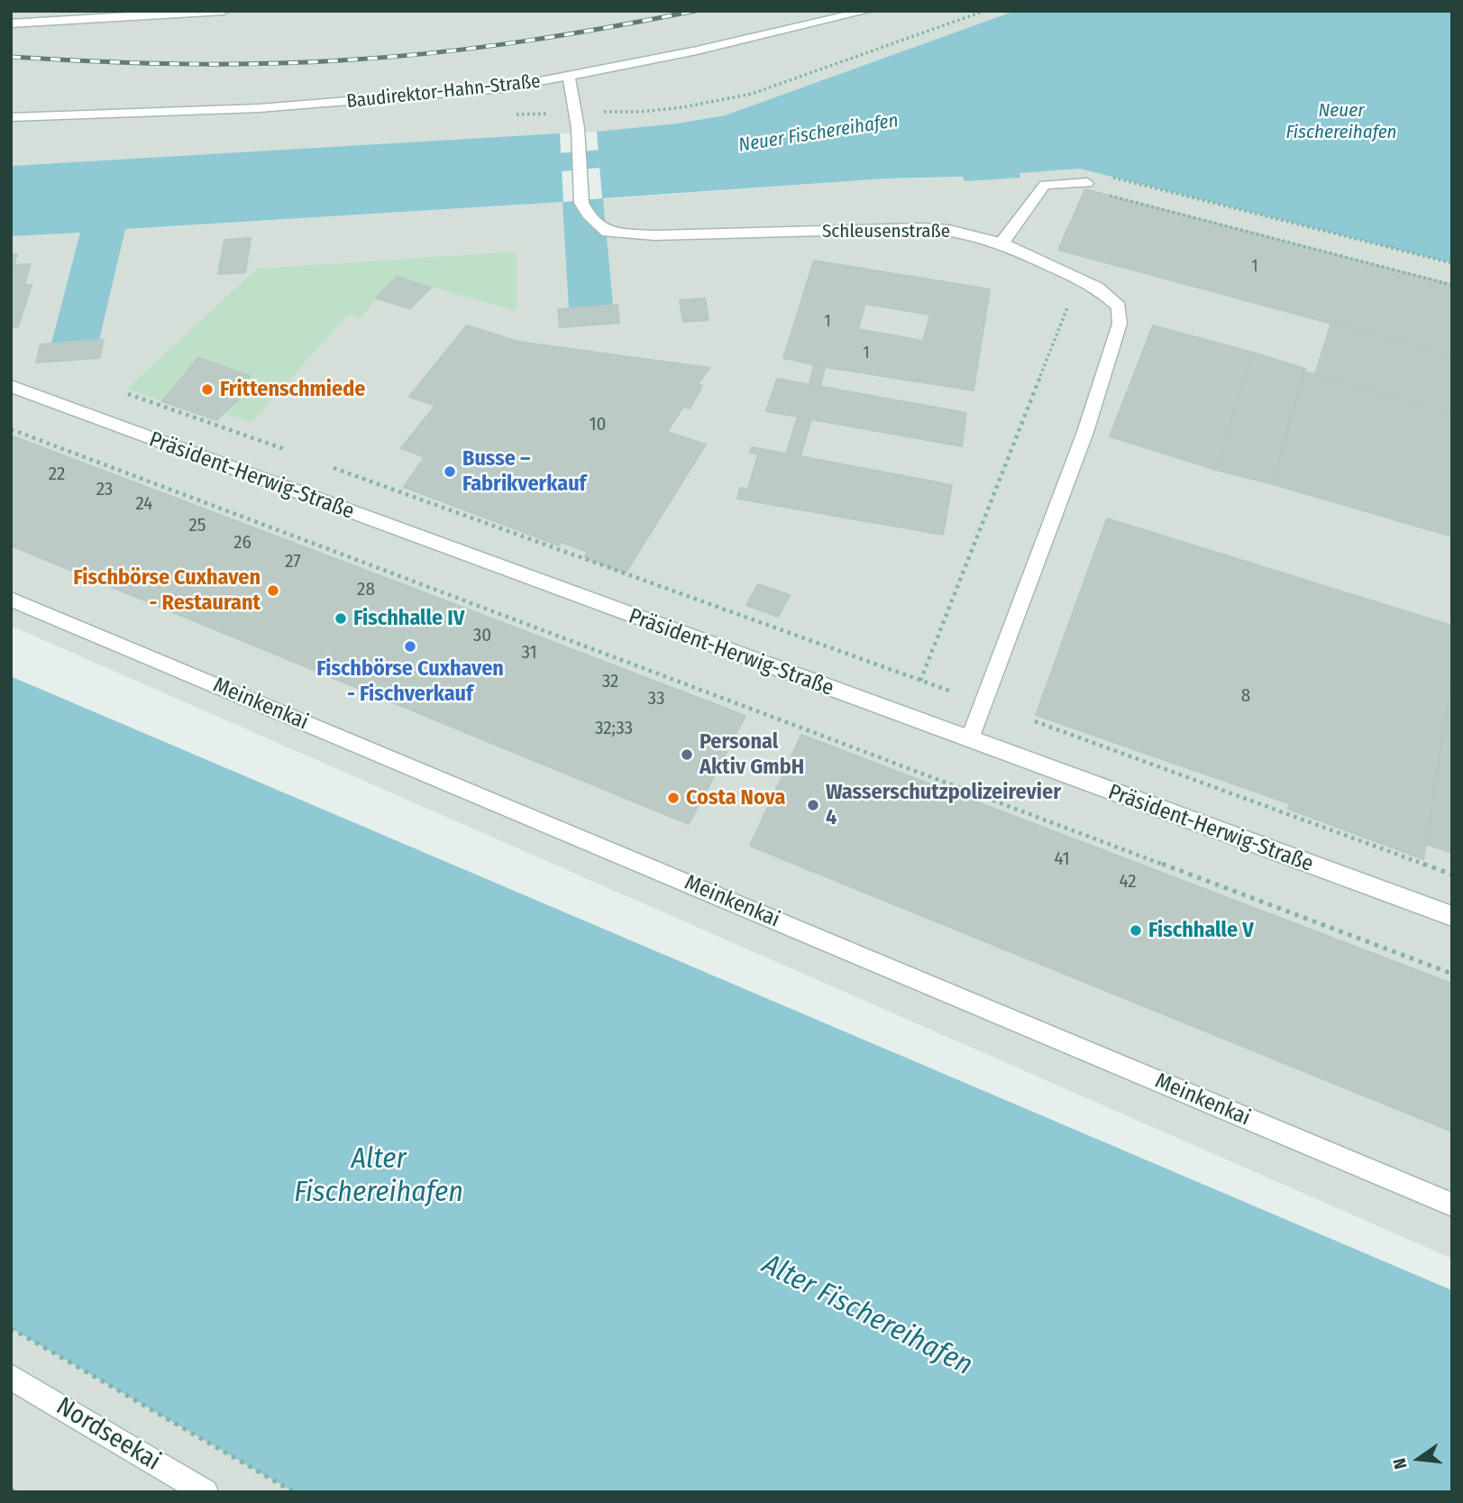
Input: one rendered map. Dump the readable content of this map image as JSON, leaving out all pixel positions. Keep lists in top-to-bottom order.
{
  "streets": {
    "street": [
      "Baudirektor-Hahn-Straße",
      "Schleusenstraße",
      "Präsident-Herwig-Straße",
      "Meinkenkai",
      "Nordseekai"
    ]
  },
  "crossings": [
    ["Baudirektor-Hahn-Straße", "Schleusenstraße"],
    ["Schleusenstraße", "Präsident-Herwig-Straße"]
  ],
  "water": ["Neuer Fischereihafen", "Alter Fischereihafen"],
  "places": [
    "Frittenschmiede",
    "Busse – Fabrikverkauf",
    "Fischbörse Cuxhaven - Restaurant",
    "Fischhalle IV",
    "Fischbörse Cuxhaven - Fischverkauf",
    "Personal Aktiv GmbH",
    "Costa Nova",
    "Wasserschutzpolizeirevier 4",
    "Fischhalle V"
  ],
  "house_numbers": [
    "1",
    "1",
    "1",
    "10",
    "22",
    "23",
    "24",
    "25",
    "26",
    "27",
    "28",
    "30",
    "31",
    "32",
    "8",
    "33",
    "32;33",
    "41",
    "42"
  ],
  "north": "left"
}
